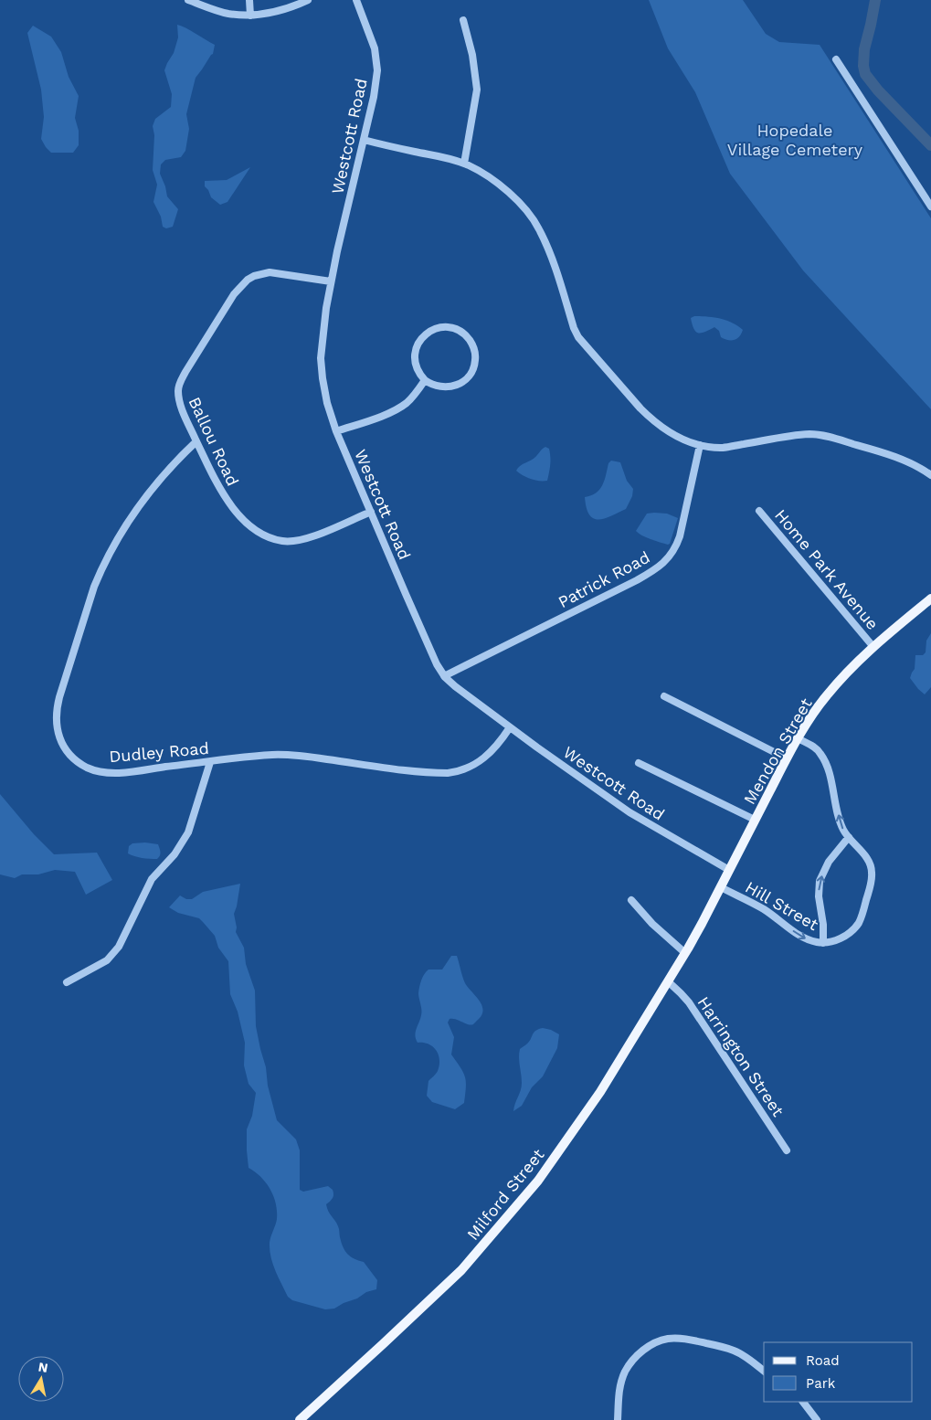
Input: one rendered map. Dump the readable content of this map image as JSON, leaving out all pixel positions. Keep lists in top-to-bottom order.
{
  "streets": {
    "main road": ["Mendon Street", "Milford Street"],
    "street": [
      "Westcott Road",
      "Ballou Road",
      "Home Park Avenue",
      "Patrick Road",
      "Dudley Road",
      "Hill Street",
      "Harrington Street"
    ]
  },
  "crossings": [
    ["Westcott Road", "Ballou Road"],
    ["Westcott Road", "Patrick Road"],
    ["Westcott Road", "Mendon Street"],
    ["Westcott Road", "Dudley Road"],
    ["Ballou Road", "Dudley Road"],
    ["Home Park Avenue", "Mendon Street"],
    ["Mendon Street", "Hill Street"],
    ["Mendon Street", "Milford Street"],
    ["Harrington Street", "Milford Street"]
  ],
  "parks": ["Hopedale Village Cemetery"],
  "legend": ["Road", "Park"],
  "north": "top"
}
